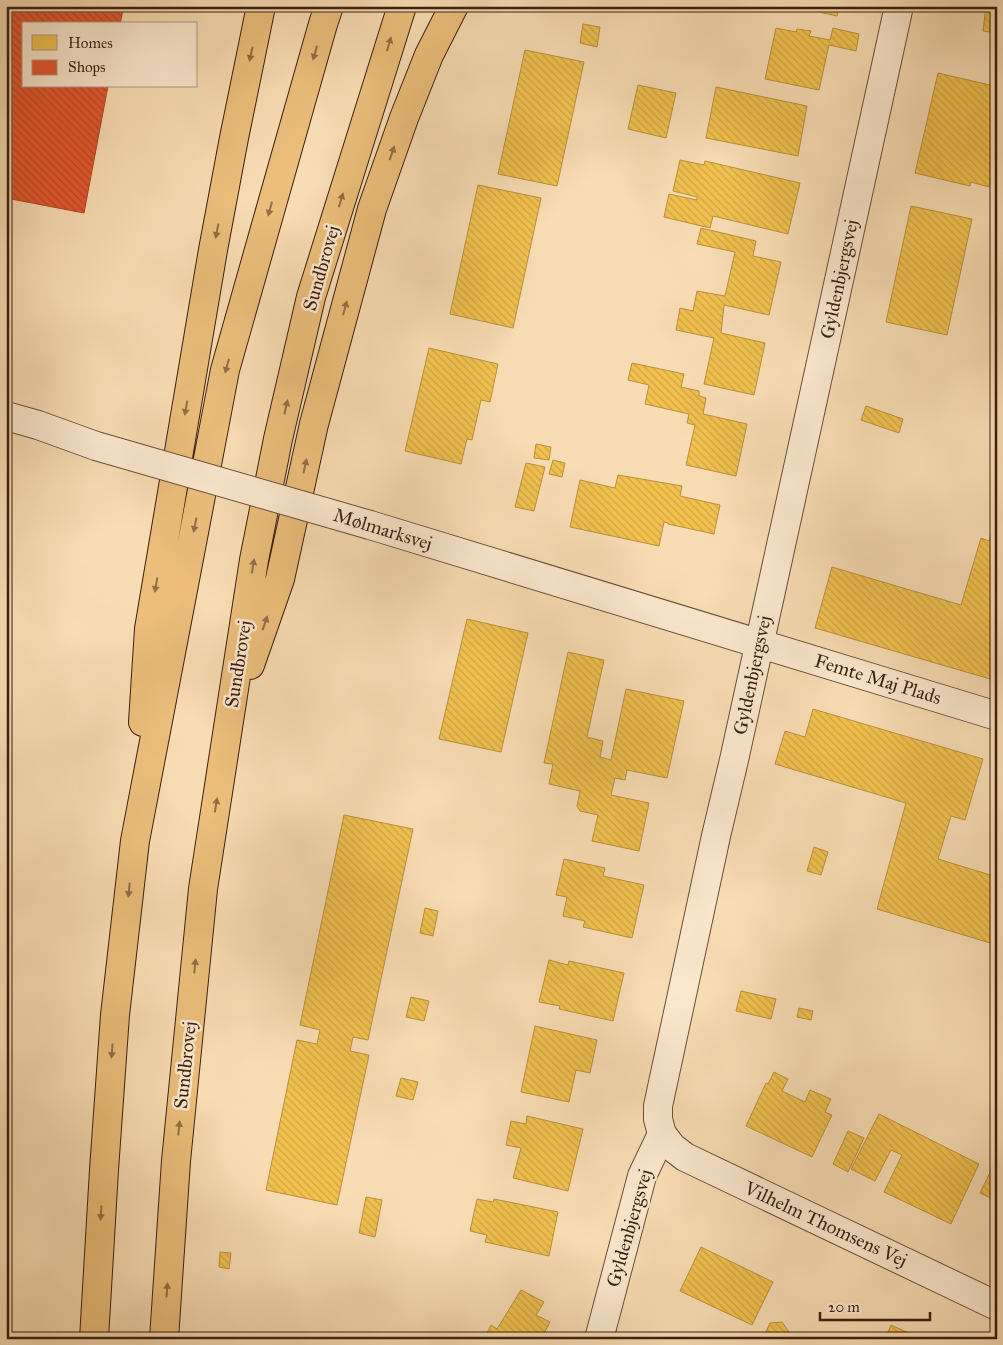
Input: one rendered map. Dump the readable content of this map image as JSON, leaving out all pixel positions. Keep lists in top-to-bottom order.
{
  "streets": {
    "main road": ["Sundbrovej"],
    "street": [
      "Gyldenbjergsvej",
      "Mølmarksvej",
      "Femte Maj Plads",
      "Vilhelm Thomsens Vej"
    ]
  },
  "crossings": [
    ["Gyldenbjergsvej", "Mølmarksvej"],
    ["Gyldenbjergsvej", "Femte Maj Plads"],
    ["Gyldenbjergsvej", "Vilhelm Thomsens Vej"],
    ["Mølmarksvej", "Femte Maj Plads"]
  ],
  "legend": ["Homes", "Shops"],
  "scale_bar": "20 m"
}
